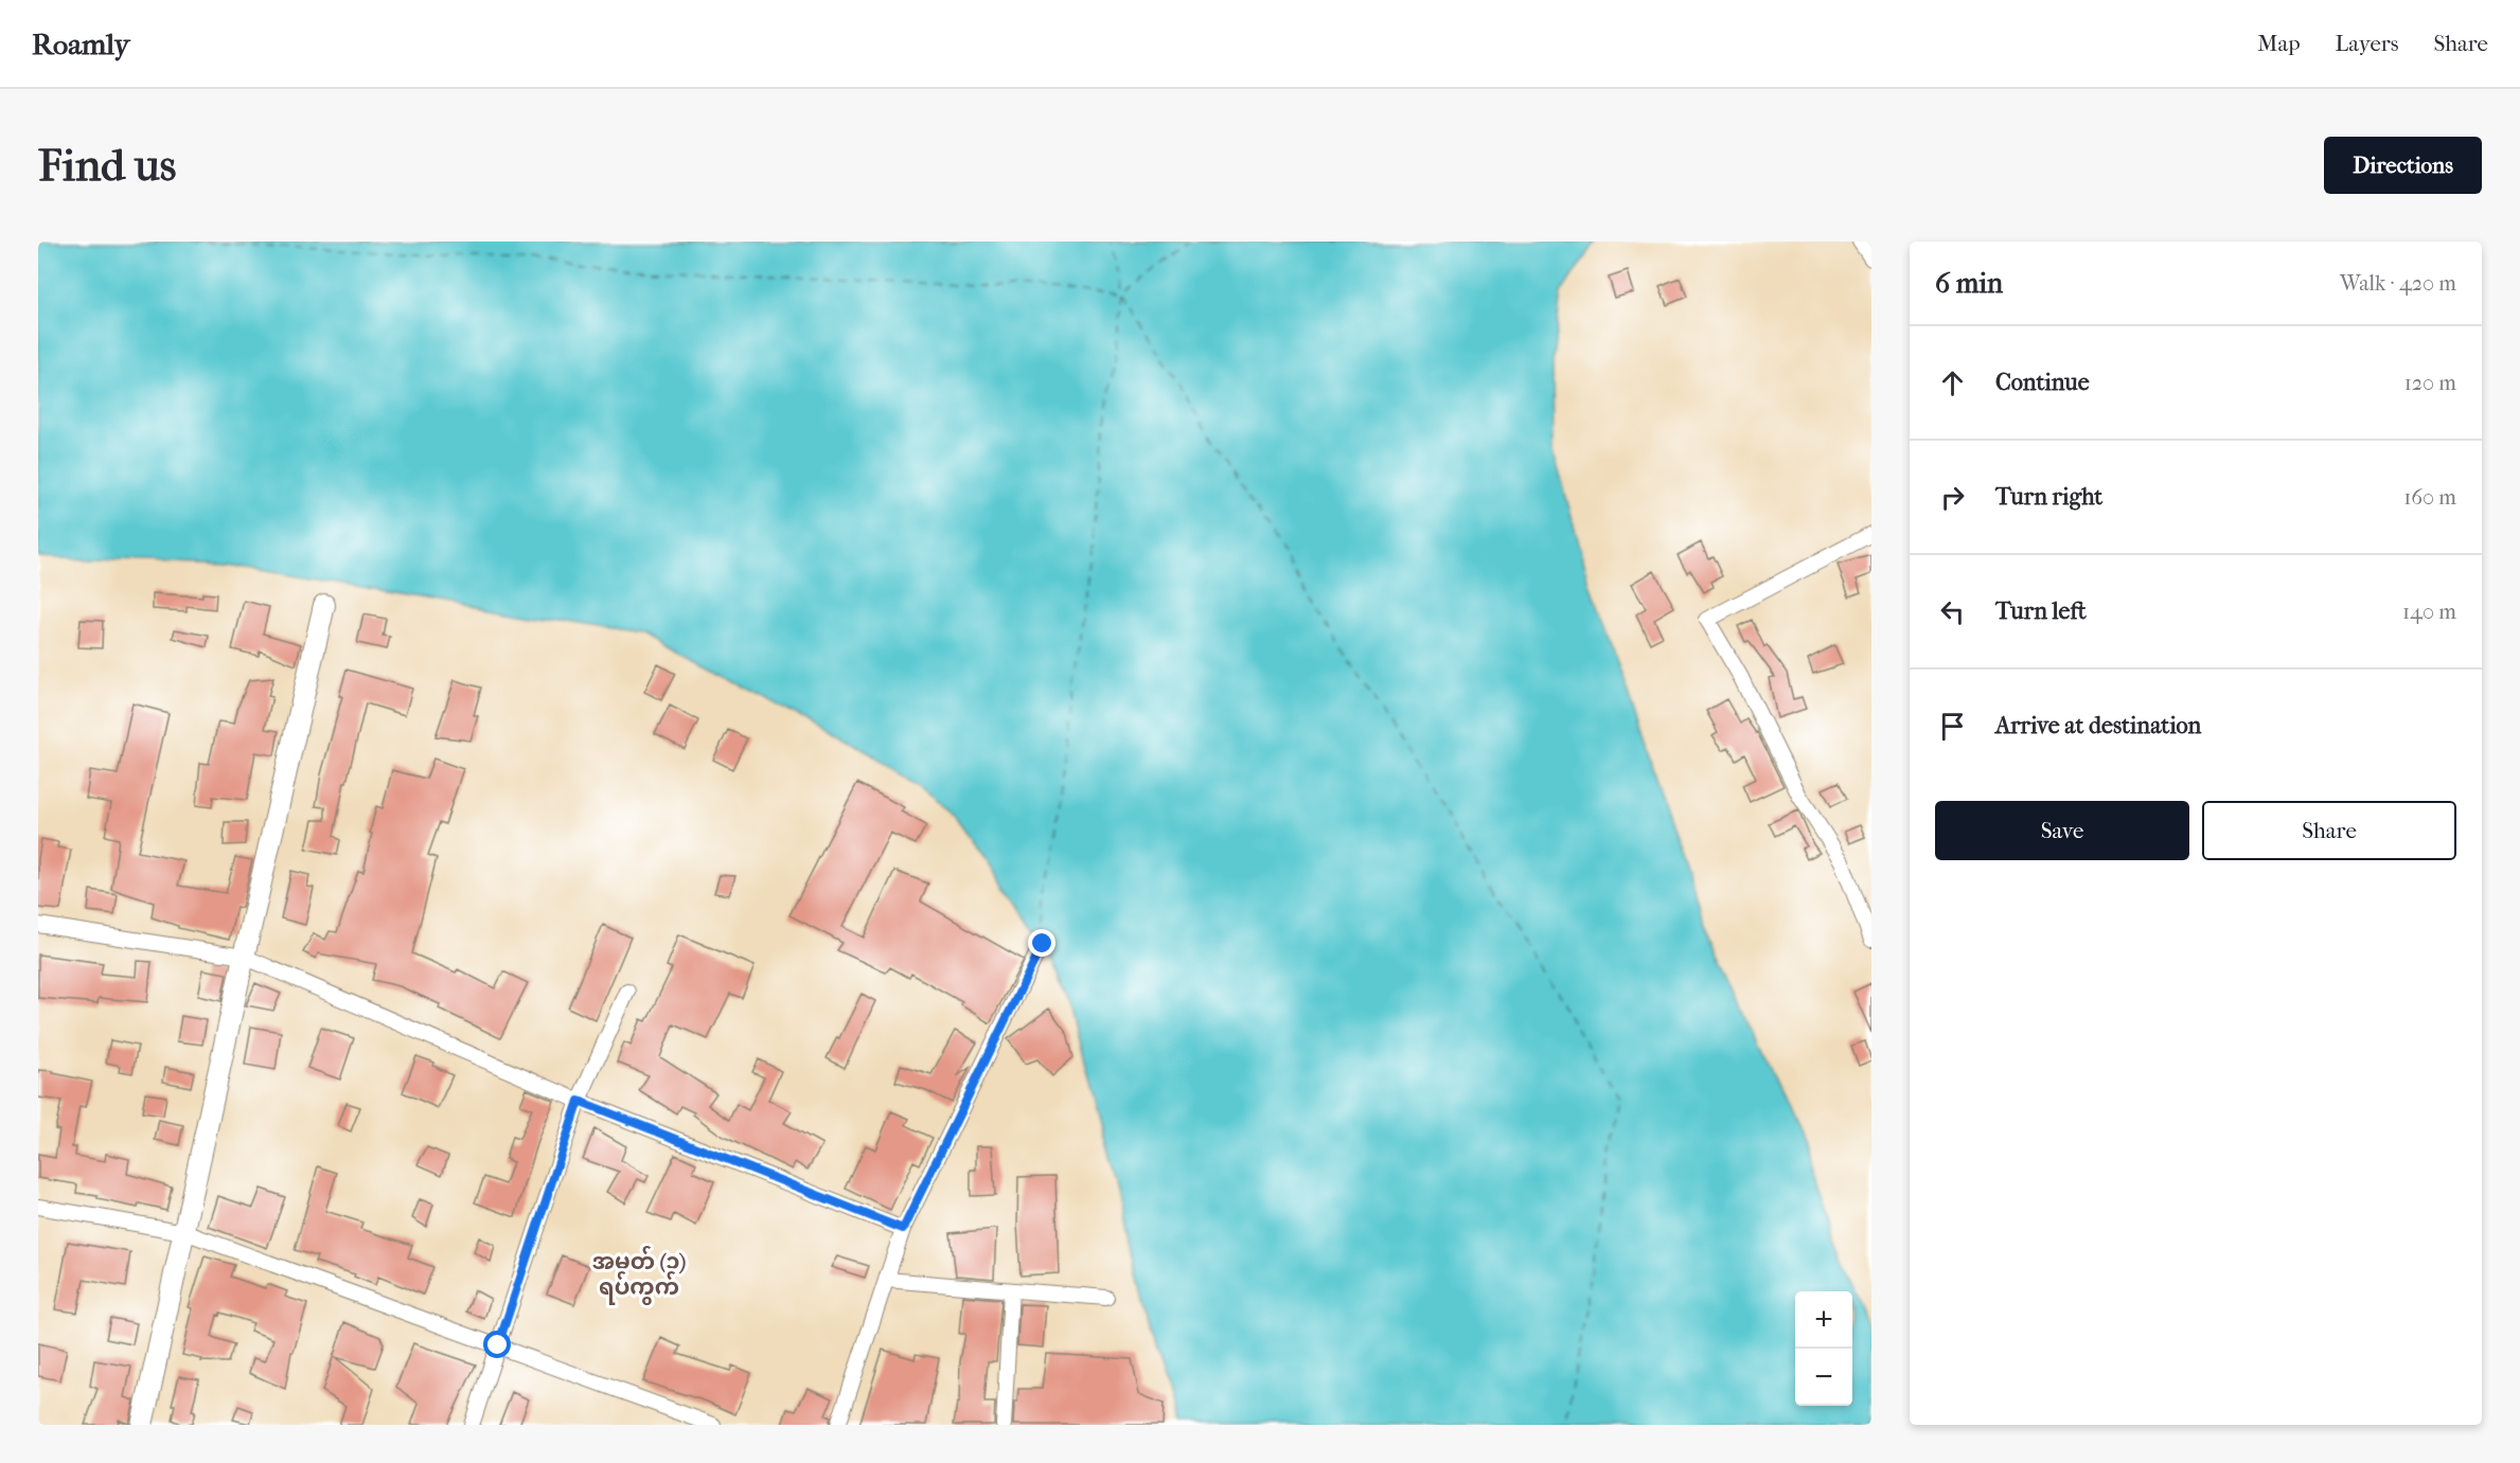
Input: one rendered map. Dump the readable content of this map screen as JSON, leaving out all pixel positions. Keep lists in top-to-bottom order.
{
  "districts": ["အမှတ် (၁) ရပ်ကွက်"],
  "page": {
    "header": "Roamly",
    "nav": ["Map", "Layers", "Share"],
    "buttons": [
      "Directions",
      ["Save", "Share"]
    ],
    "title": "Find us",
    "heading": ["6 min", "Walk · 420 m"],
    "list": [
      ["Continue", "120 m"],
      ["Turn right", "160 m"],
      ["Turn left", "140 m"],
      "Arrive at destination"
    ],
    "map_buttons": ["+", "−"]
  }
}
